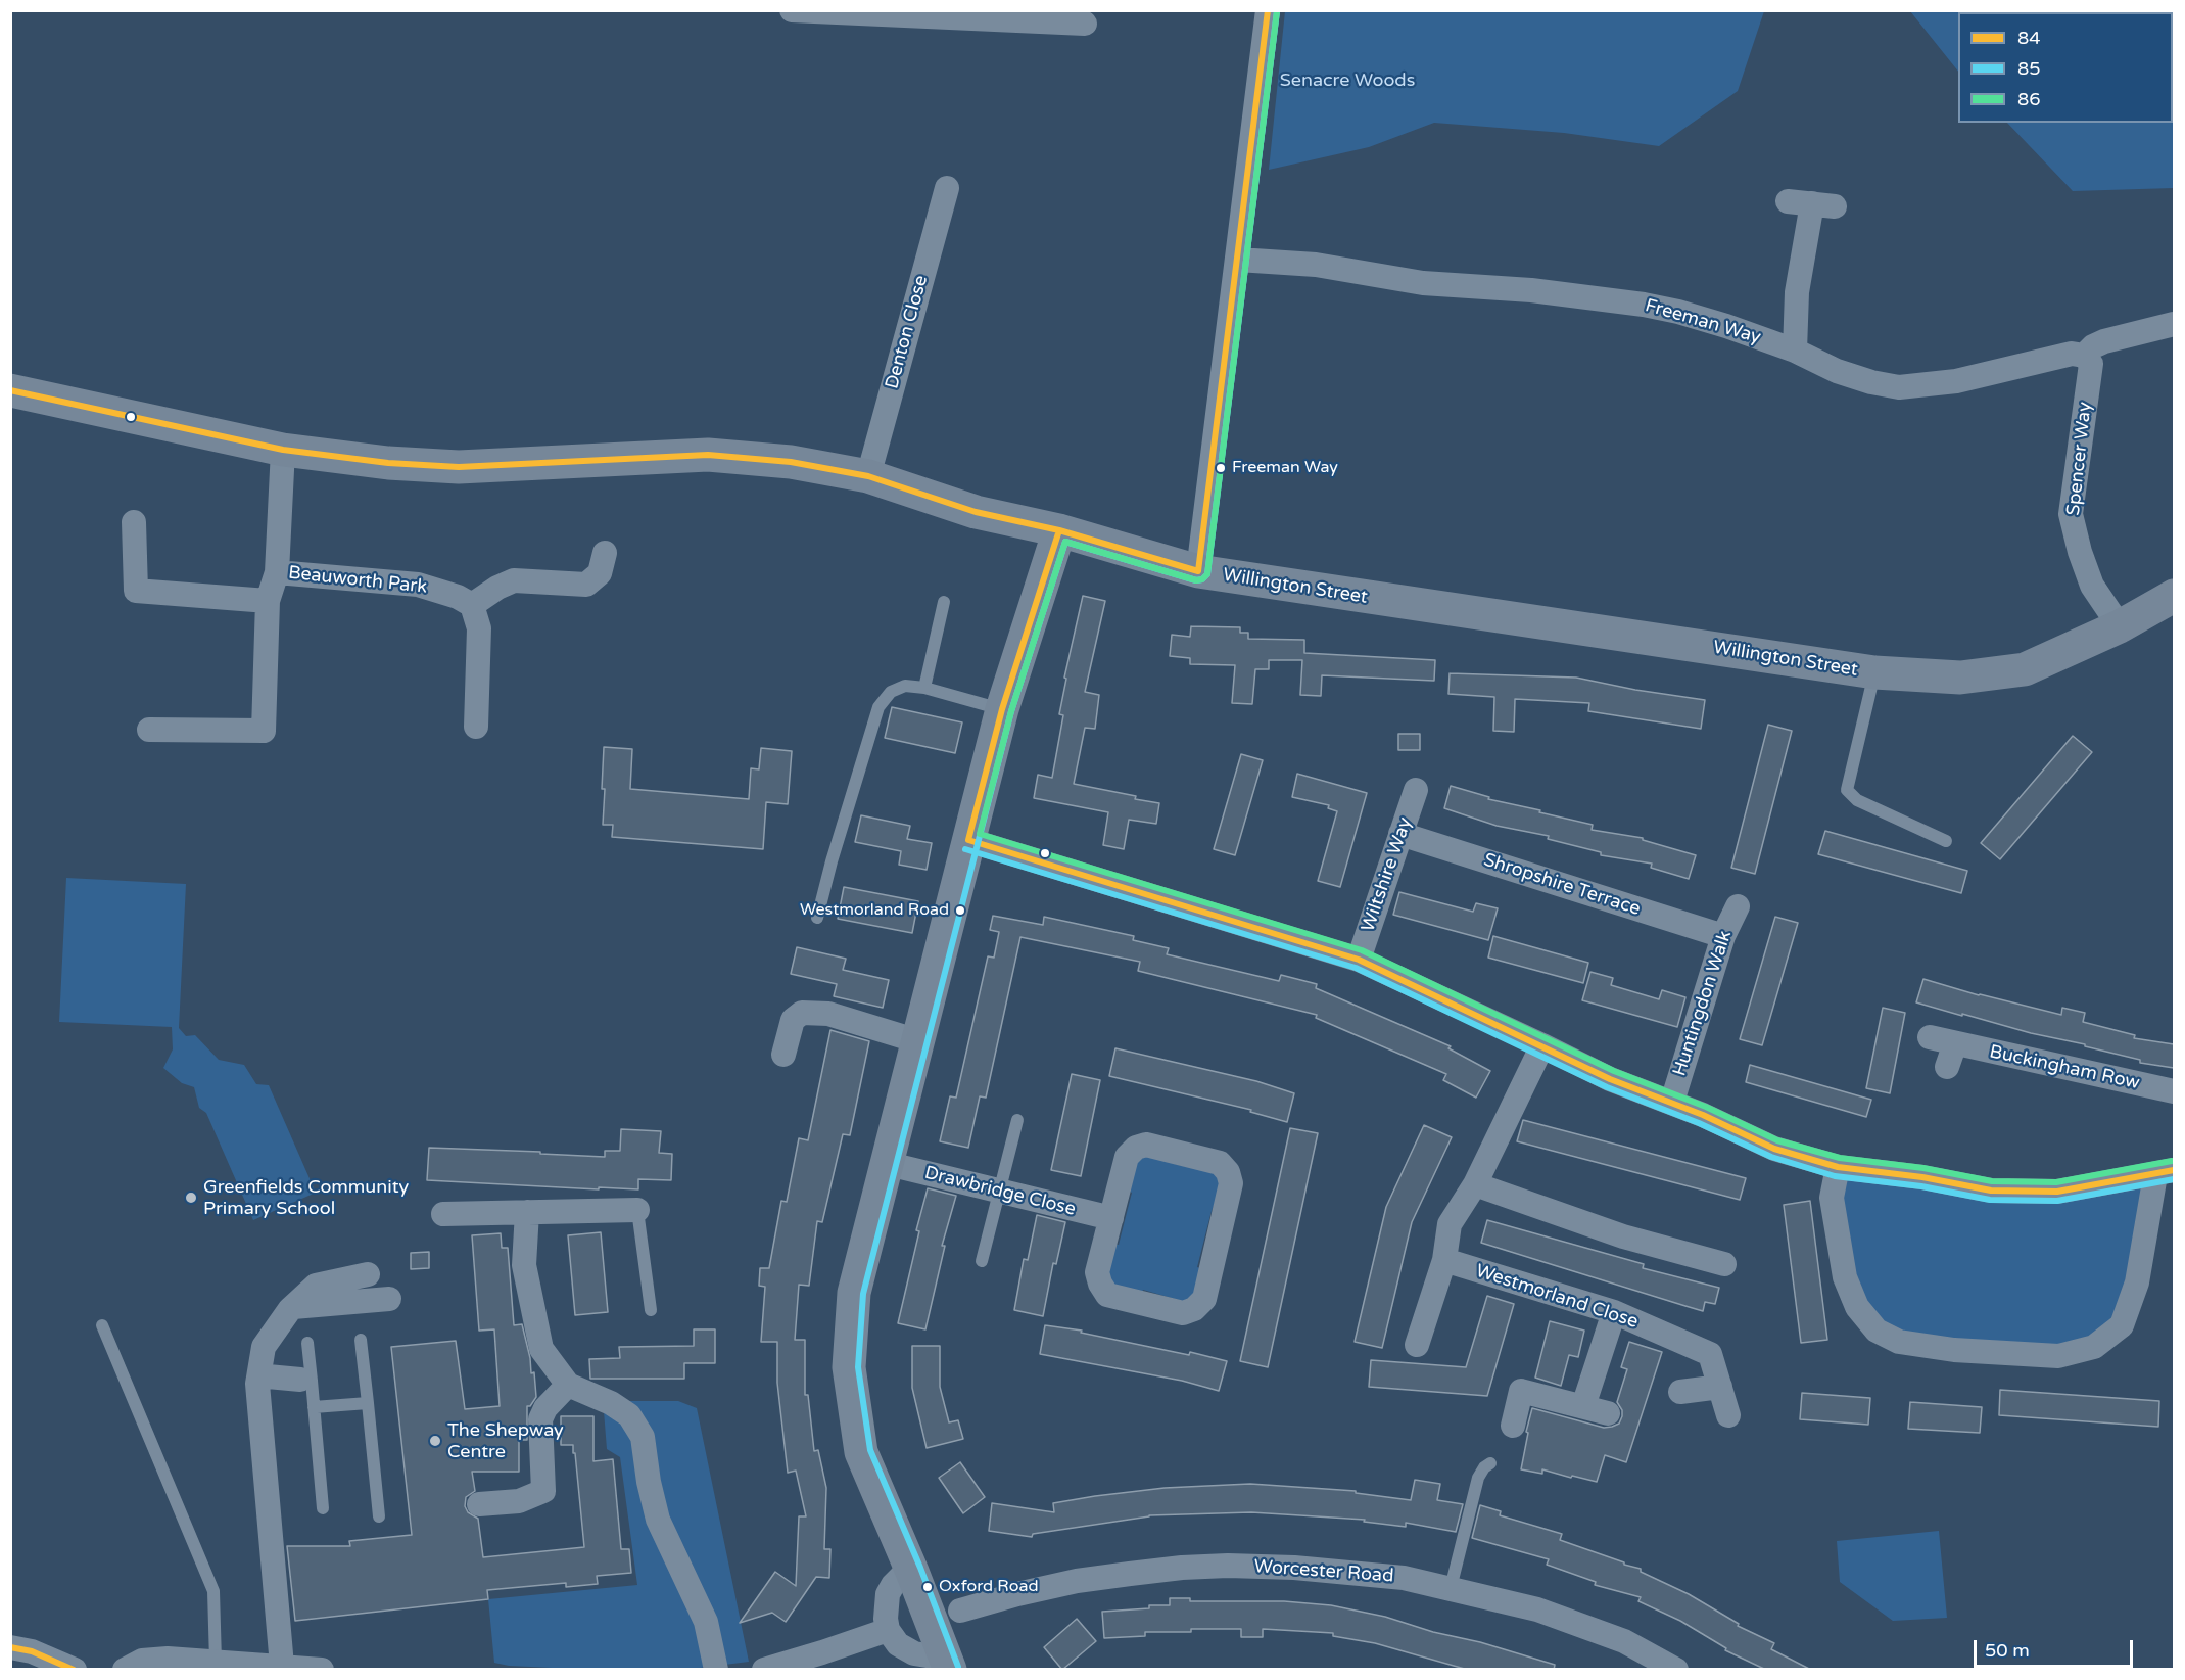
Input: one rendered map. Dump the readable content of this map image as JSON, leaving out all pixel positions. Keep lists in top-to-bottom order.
{
  "streets": {
    "street": [
      "Freeman Way",
      "Denton Close",
      "Spencer Way",
      "Beauworth Park",
      "Willington Street",
      "Wiltshire Way",
      "Shropshire Terrace",
      "Huntingdon Walk",
      "Buckingham Row",
      "Drawbridge Close",
      "Westmorland Close",
      "Worcester Road"
    ]
  },
  "crossings": [
    ["Freeman Way", "Spencer Way"],
    ["Denton Close", "Willington Street"],
    ["Spencer Way", "Willington Street"],
    ["Beauworth Park", "Willington Street"],
    ["Wiltshire Way", "Shropshire Terrace"],
    ["Shropshire Terrace", "Huntingdon Walk"]
  ],
  "parks": ["Senacre Woods"],
  "places": [
    "Freeman Way",
    "Westmorland Road",
    "Greenfields Community Primary School",
    "The Shepway Centre",
    "Oxford Road"
  ],
  "lines": ["transit line 84", "transit line 85", "transit line 86"],
  "legend": ["84", "85", "86"],
  "scale_bar": "50 m"
}
